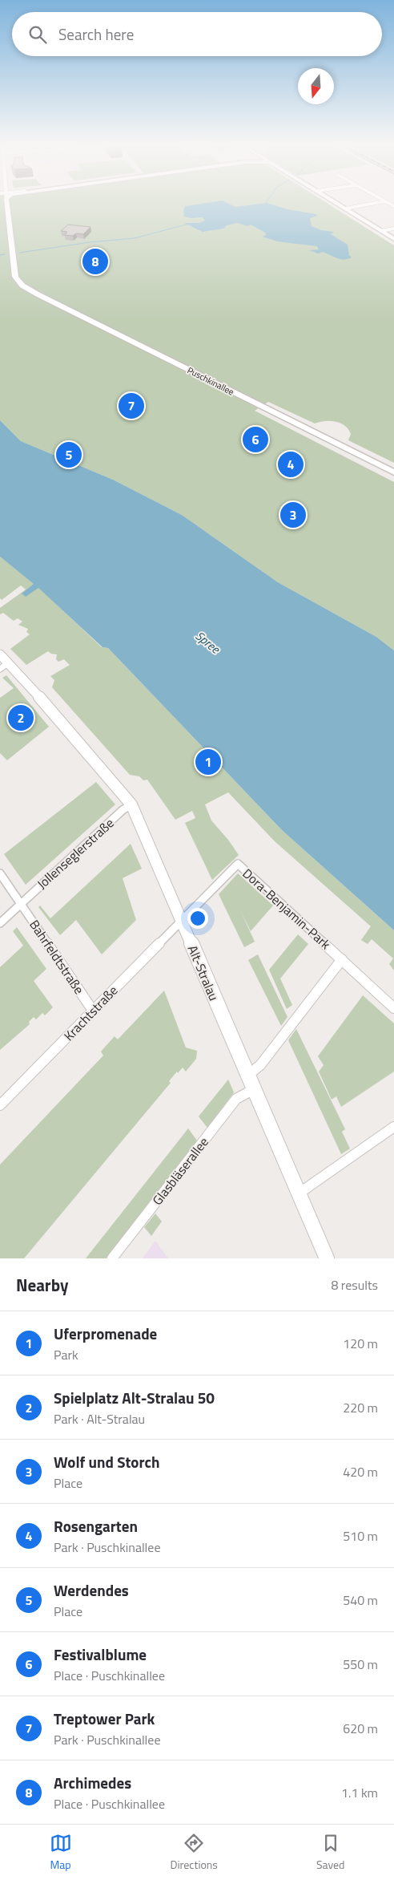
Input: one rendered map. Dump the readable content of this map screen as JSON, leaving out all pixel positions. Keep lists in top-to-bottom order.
{
  "streets": {
    "main road": ["Puschkinallee"],
    "street": [
      "Jollenseglerstraße",
      "Dora-Benjamin-Park",
      "Bahrfeldtstraße",
      "Alt-Stralau",
      "Krachtstraße",
      "Glasbläserallee"
    ]
  },
  "crossings": [
    ["Jollenseglerstraße", "Bahrfeldtstraße"],
    ["Jollenseglerstraße", "Alt-Stralau"],
    ["Dora-Benjamin-Park", "Alt-Stralau"],
    ["Dora-Benjamin-Park", "Krachtstraße"],
    ["Bahrfeldtstraße", "Krachtstraße"],
    ["Alt-Stralau", "Krachtstraße"],
    ["Alt-Stralau", "Glasbläserallee"]
  ],
  "water": ["Spree"],
  "north": "bottom",
  "page": {
    "search": "Search here",
    "pins": [
      "8",
      "7",
      "6",
      "5",
      "4",
      "3",
      "2",
      "1"
    ],
    "heading": ["Nearby", "8 results"],
    "list": [
      {
        "mark": "1",
        "name": "Uferpromenade",
        "note": "Park",
        "value": "120 m"
      },
      {
        "mark": "2",
        "name": "Spielplatz Alt-Stralau 50",
        "note": "Park · Alt-Stralau",
        "value": "220 m"
      },
      {
        "mark": "3",
        "name": "Wolf und Storch",
        "note": "Place",
        "value": "420 m"
      },
      {
        "mark": "4",
        "name": "Rosengarten",
        "note": "Park · Puschkinallee",
        "value": "510 m"
      },
      {
        "mark": "5",
        "name": "Werdendes",
        "note": "Place",
        "value": "540 m"
      },
      {
        "mark": "6",
        "name": "Festivalblume",
        "note": "Place · Puschkinallee",
        "value": "550 m"
      },
      {
        "mark": "7",
        "name": "Treptower Park",
        "note": "Park · Puschkinallee",
        "value": "620 m"
      },
      {
        "mark": "8",
        "name": "Archimedes",
        "note": "Place · Puschkinallee",
        "value": "1.1 km"
      }
    ],
    "nav": ["Map", "Directions", "Saved"]
  }
}
